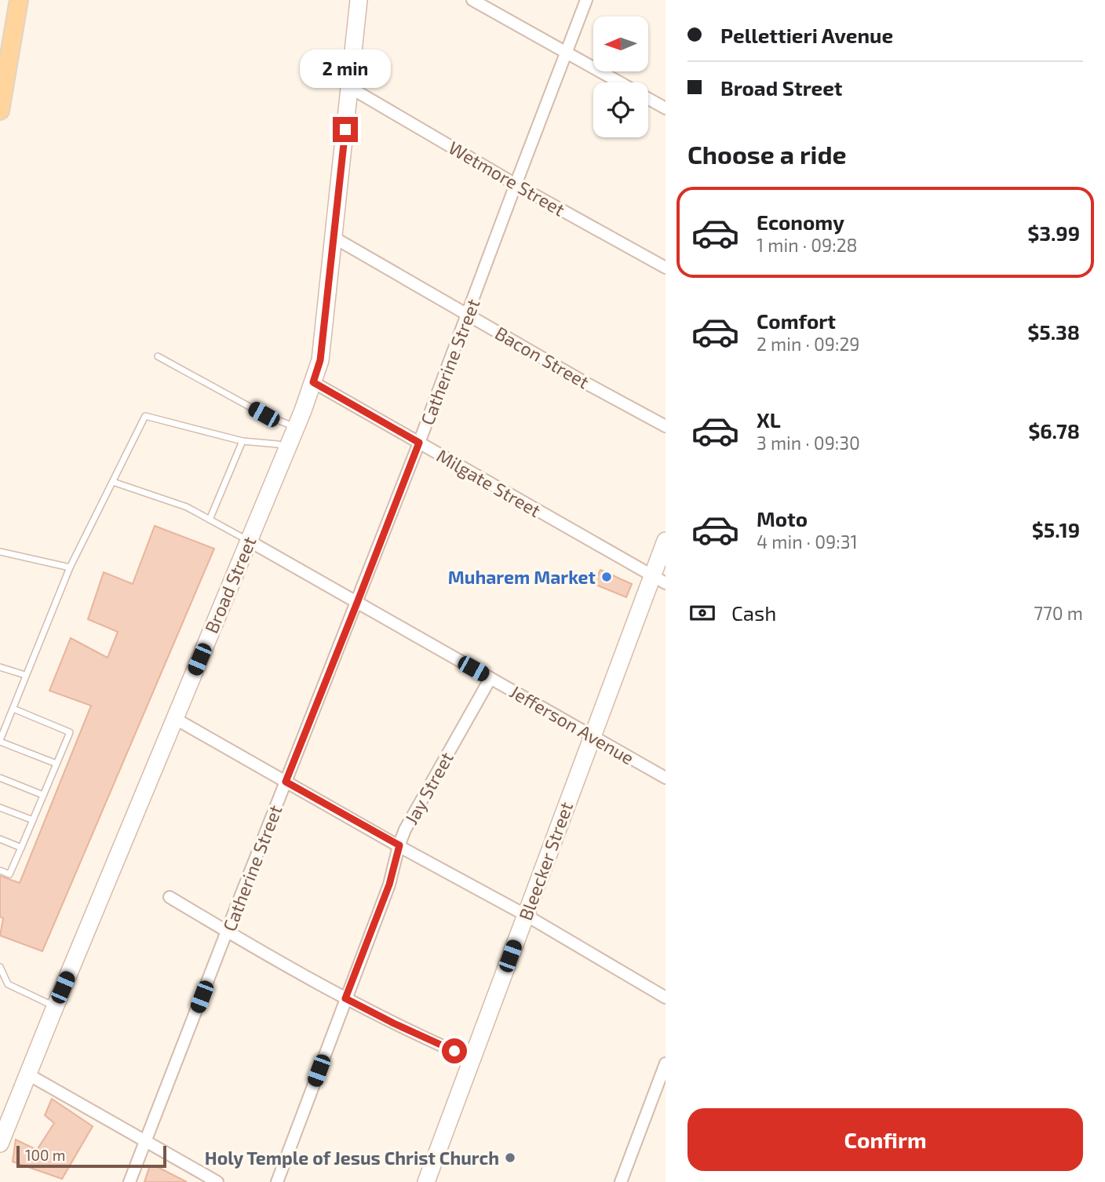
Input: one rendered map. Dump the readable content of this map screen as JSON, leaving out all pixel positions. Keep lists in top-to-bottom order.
{
  "streets": {
    "main road": ["Broad Street", "Bleecker Street"],
    "street": [
      "Wetmore Street",
      "Bacon Street",
      "Catherine Street",
      "Milgate Street",
      "Jefferson Avenue",
      "Jay Street"
    ]
  },
  "crossings": [
    ["Wetmore Street", "Catherine Street"],
    ["Wetmore Street", "Broad Street"],
    ["Bacon Street", "Catherine Street"],
    ["Bacon Street", "Broad Street"],
    ["Catherine Street", "Milgate Street"],
    ["Catherine Street", "Jefferson Avenue"],
    ["Milgate Street", "Broad Street"],
    ["Milgate Street", "Bleecker Street"],
    ["Broad Street", "Jefferson Avenue"],
    ["Jefferson Avenue", "Jay Street"],
    ["Jefferson Avenue", "Bleecker Street"]
  ],
  "places": ["Muharem Market", "Holy Temple of Jesus Christ Church"],
  "scale_bar": "100 m",
  "north": "left",
  "page": {
    "banner": ["Pellettieri Avenue", "Broad Street"],
    "bubble": "2 min",
    "heading": "Choose a ride",
    "list": [
      {
        "name": "Economy",
        "note": "1 min · 09:28",
        "value": "$3.99"
      },
      {
        "name": "Comfort",
        "note": "2 min · 09:29",
        "value": "$5.38"
      },
      {
        "name": "XL",
        "note": "3 min · 09:30",
        "value": "$6.78"
      },
      {
        "name": "Moto",
        "note": "4 min · 09:31",
        "value": "$5.19"
      }
    ],
    "pay": ["Cash", "770 m"],
    "buttons": "Confirm",
    "scale": "100 m"
  }
}
